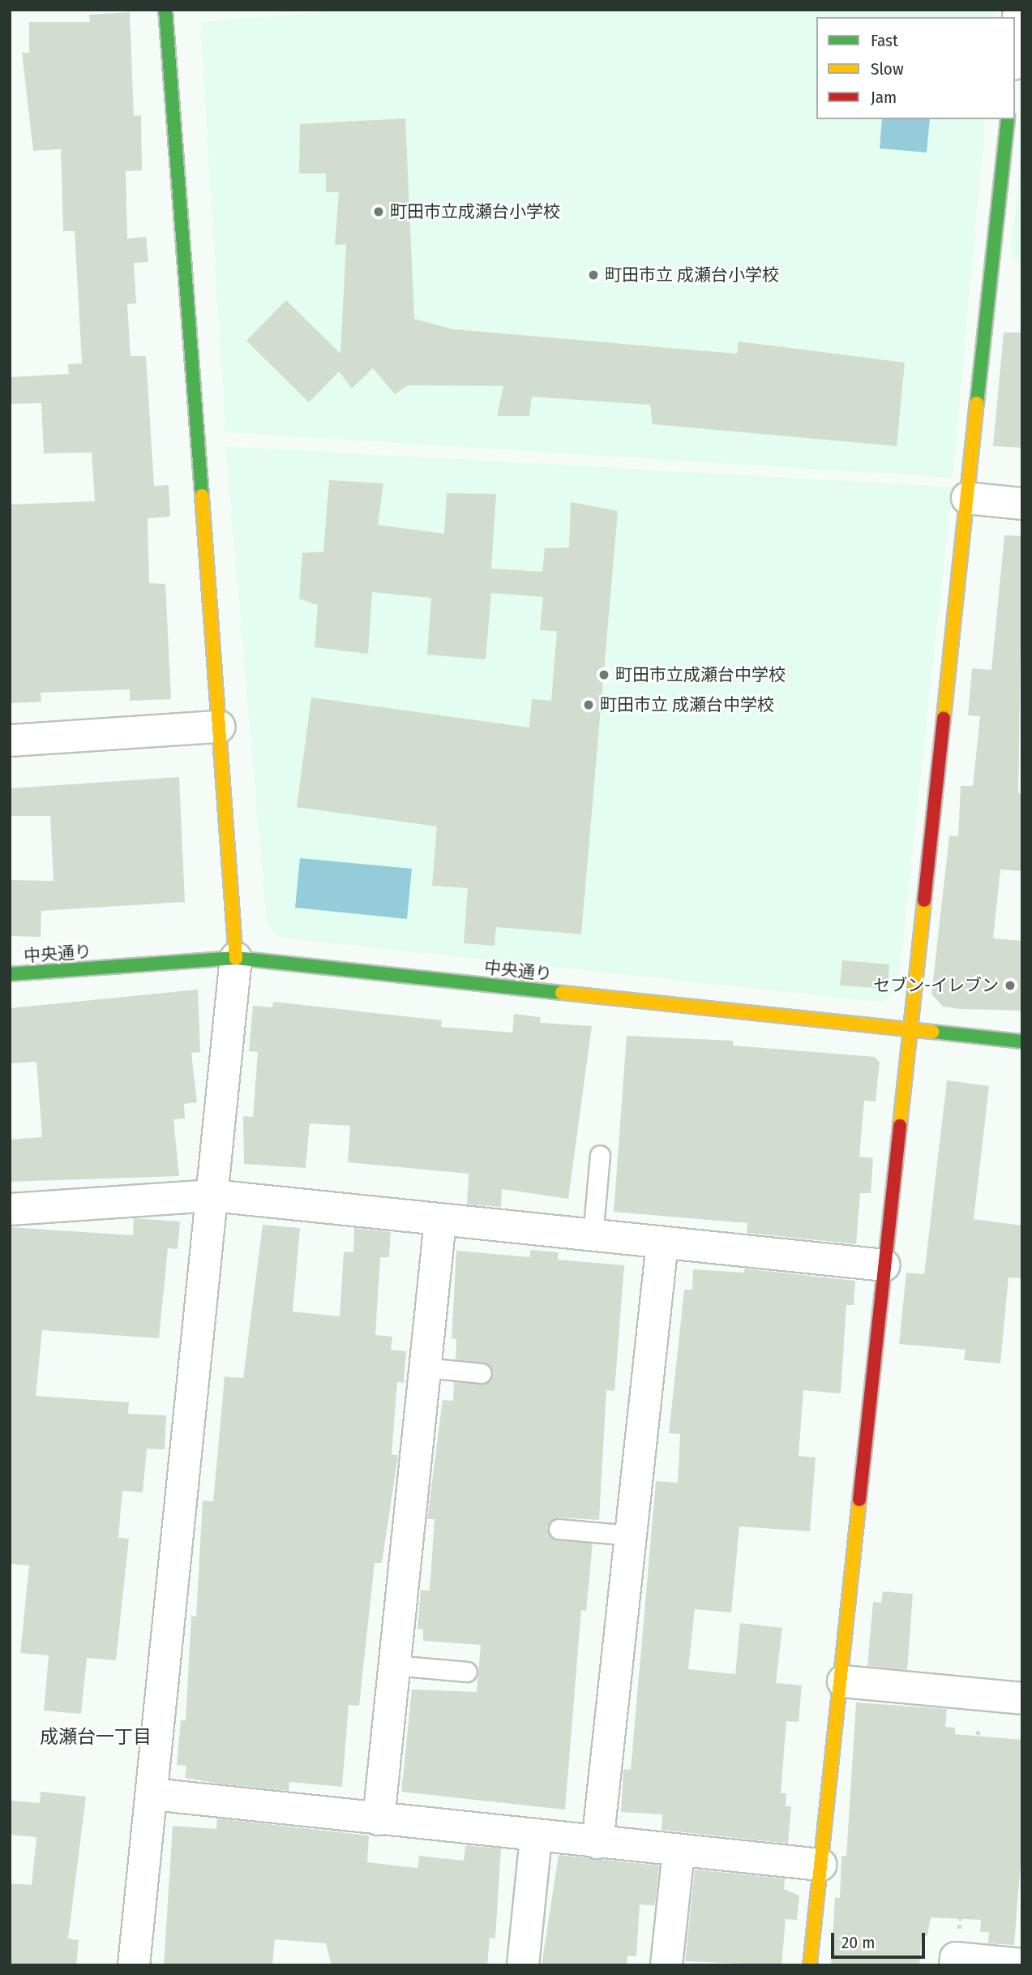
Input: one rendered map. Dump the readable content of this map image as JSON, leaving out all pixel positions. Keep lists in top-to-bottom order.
{
  "streets": {
    "street": ["中央通り"]
  },
  "districts": ["成瀬台一丁目"],
  "places": [
    "町田市立成瀬台小学校",
    "町田市立 成瀬台小学校",
    "町田市立成瀬台中学校",
    "町田市立 成瀬台中学校",
    "セブン-イレブン"
  ],
  "legend": ["Fast", "Slow", "Jam"],
  "scale_bar": "20 m"
}
